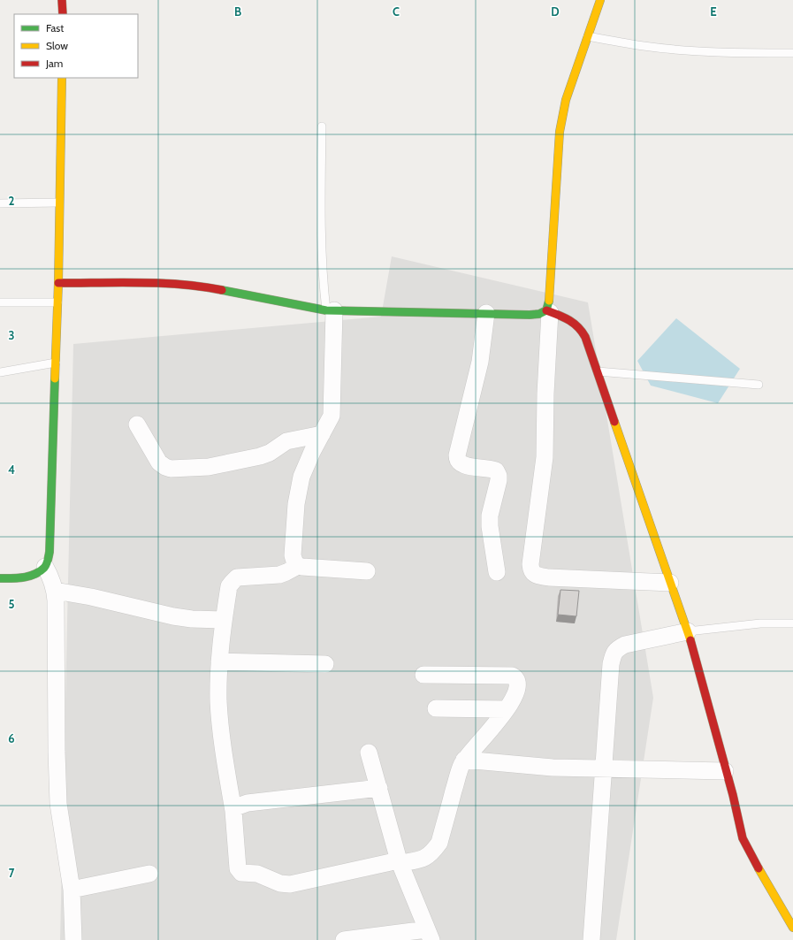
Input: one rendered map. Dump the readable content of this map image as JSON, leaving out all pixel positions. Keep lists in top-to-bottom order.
{
  "legend": ["Fast", "Slow", "Jam"],
  "grid": {
    "columns": [
      "B",
      "C",
      "D",
      "E"
    ],
    "rows": [
      "2",
      "3",
      "4",
      "5",
      "6",
      "7"
    ]
  }
}
